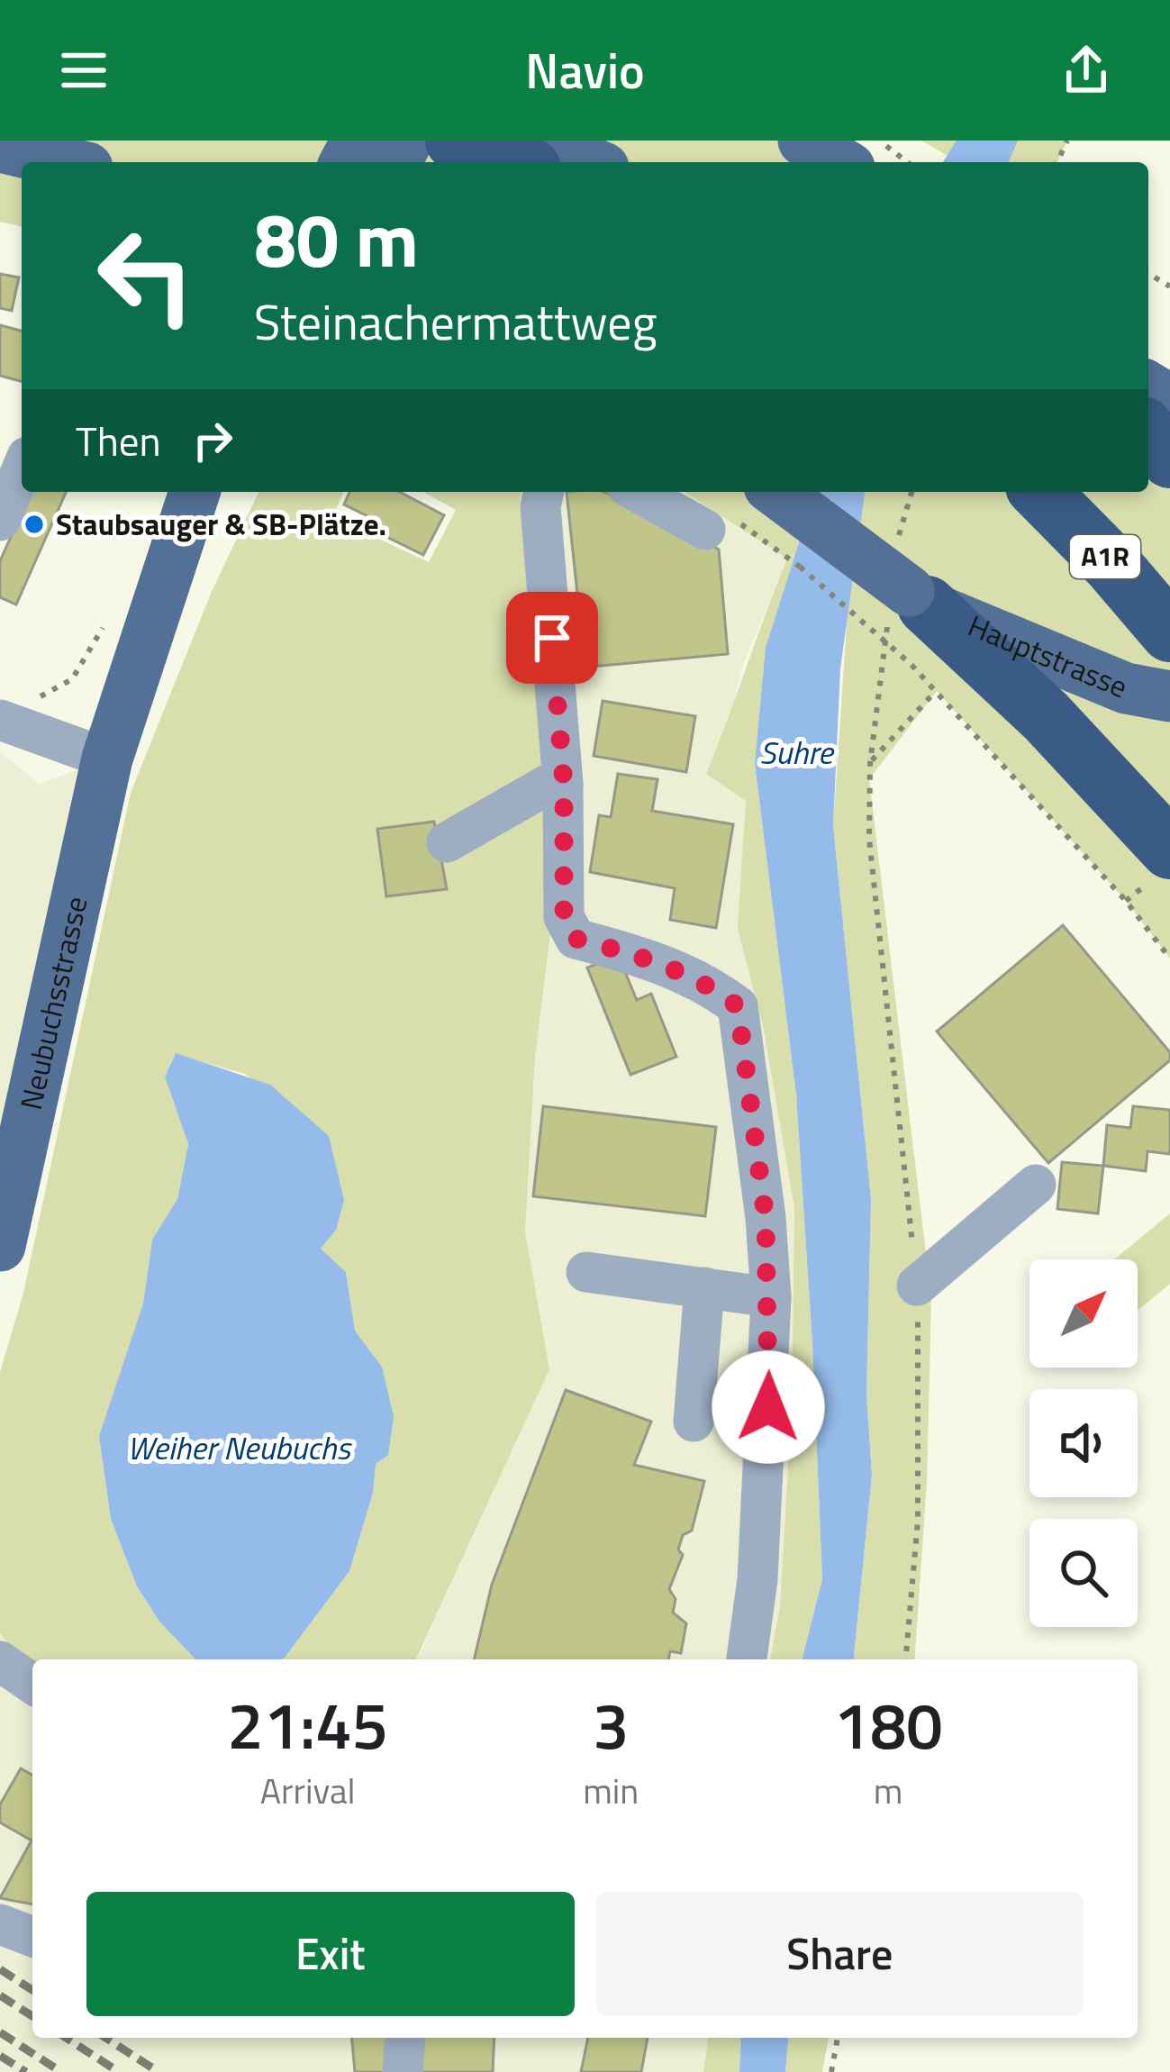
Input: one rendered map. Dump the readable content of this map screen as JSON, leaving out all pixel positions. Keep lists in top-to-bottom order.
{
  "streets": {
    "highway": ["A1R"],
    "main road": ["Hauptstrasse", "Neubuchsstrasse"]
  },
  "water": ["Suhre", "Weiher Neubuchs"],
  "places": ["Staubsauger & SB-Plätze."],
  "north": "top right",
  "page": {
    "header": "Navio",
    "turn": ["80 m", "Steinachermattweg"],
    "then": "Then",
    "eta": [
      "21:45",
      "Arrival",
      "3",
      "min",
      "180",
      "m"
    ],
    "buttons": ["Exit", "Share"]
  }
}
